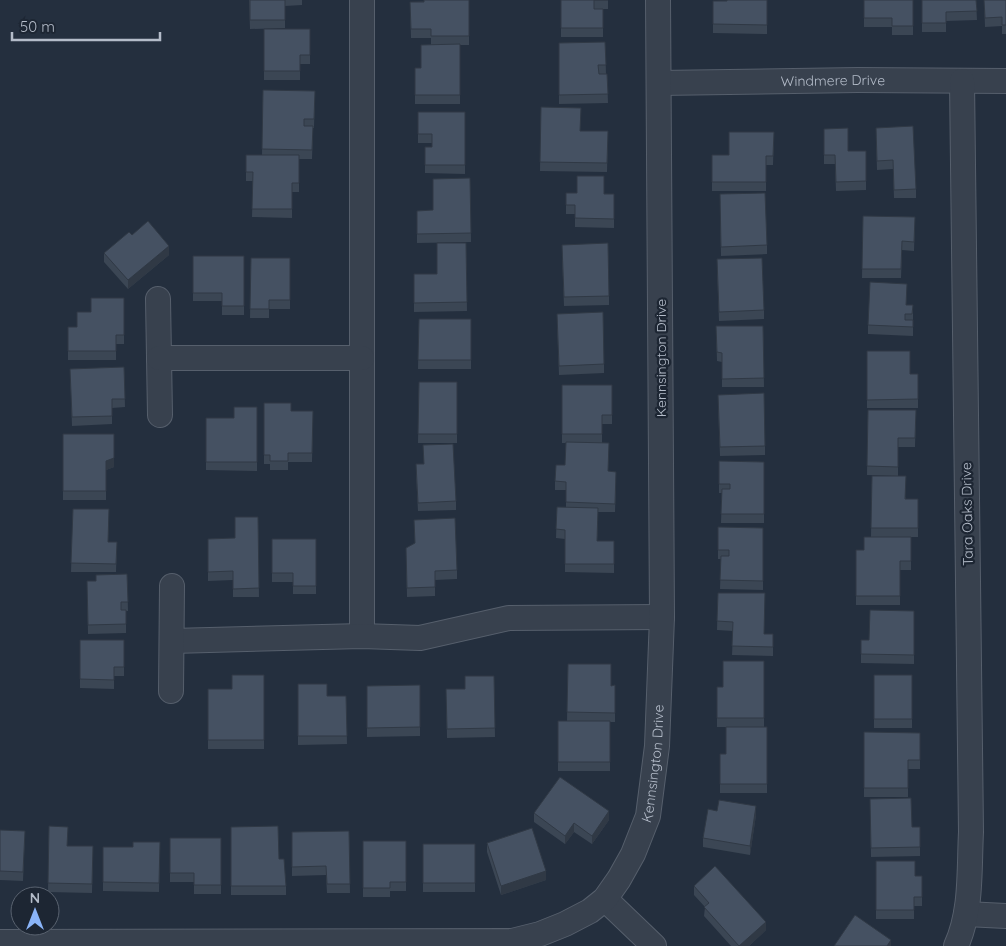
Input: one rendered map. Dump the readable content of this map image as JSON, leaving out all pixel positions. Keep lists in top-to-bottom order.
{
  "streets": {
    "street": ["Windmere Drive", "Kennsington Drive", "Tara Oaks Drive"]
  },
  "crossings": [
    ["Windmere Drive", "Kennsington Drive"],
    ["Windmere Drive", "Tara Oaks Drive"]
  ],
  "scale_bar": "50 m",
  "north": "top"
}
